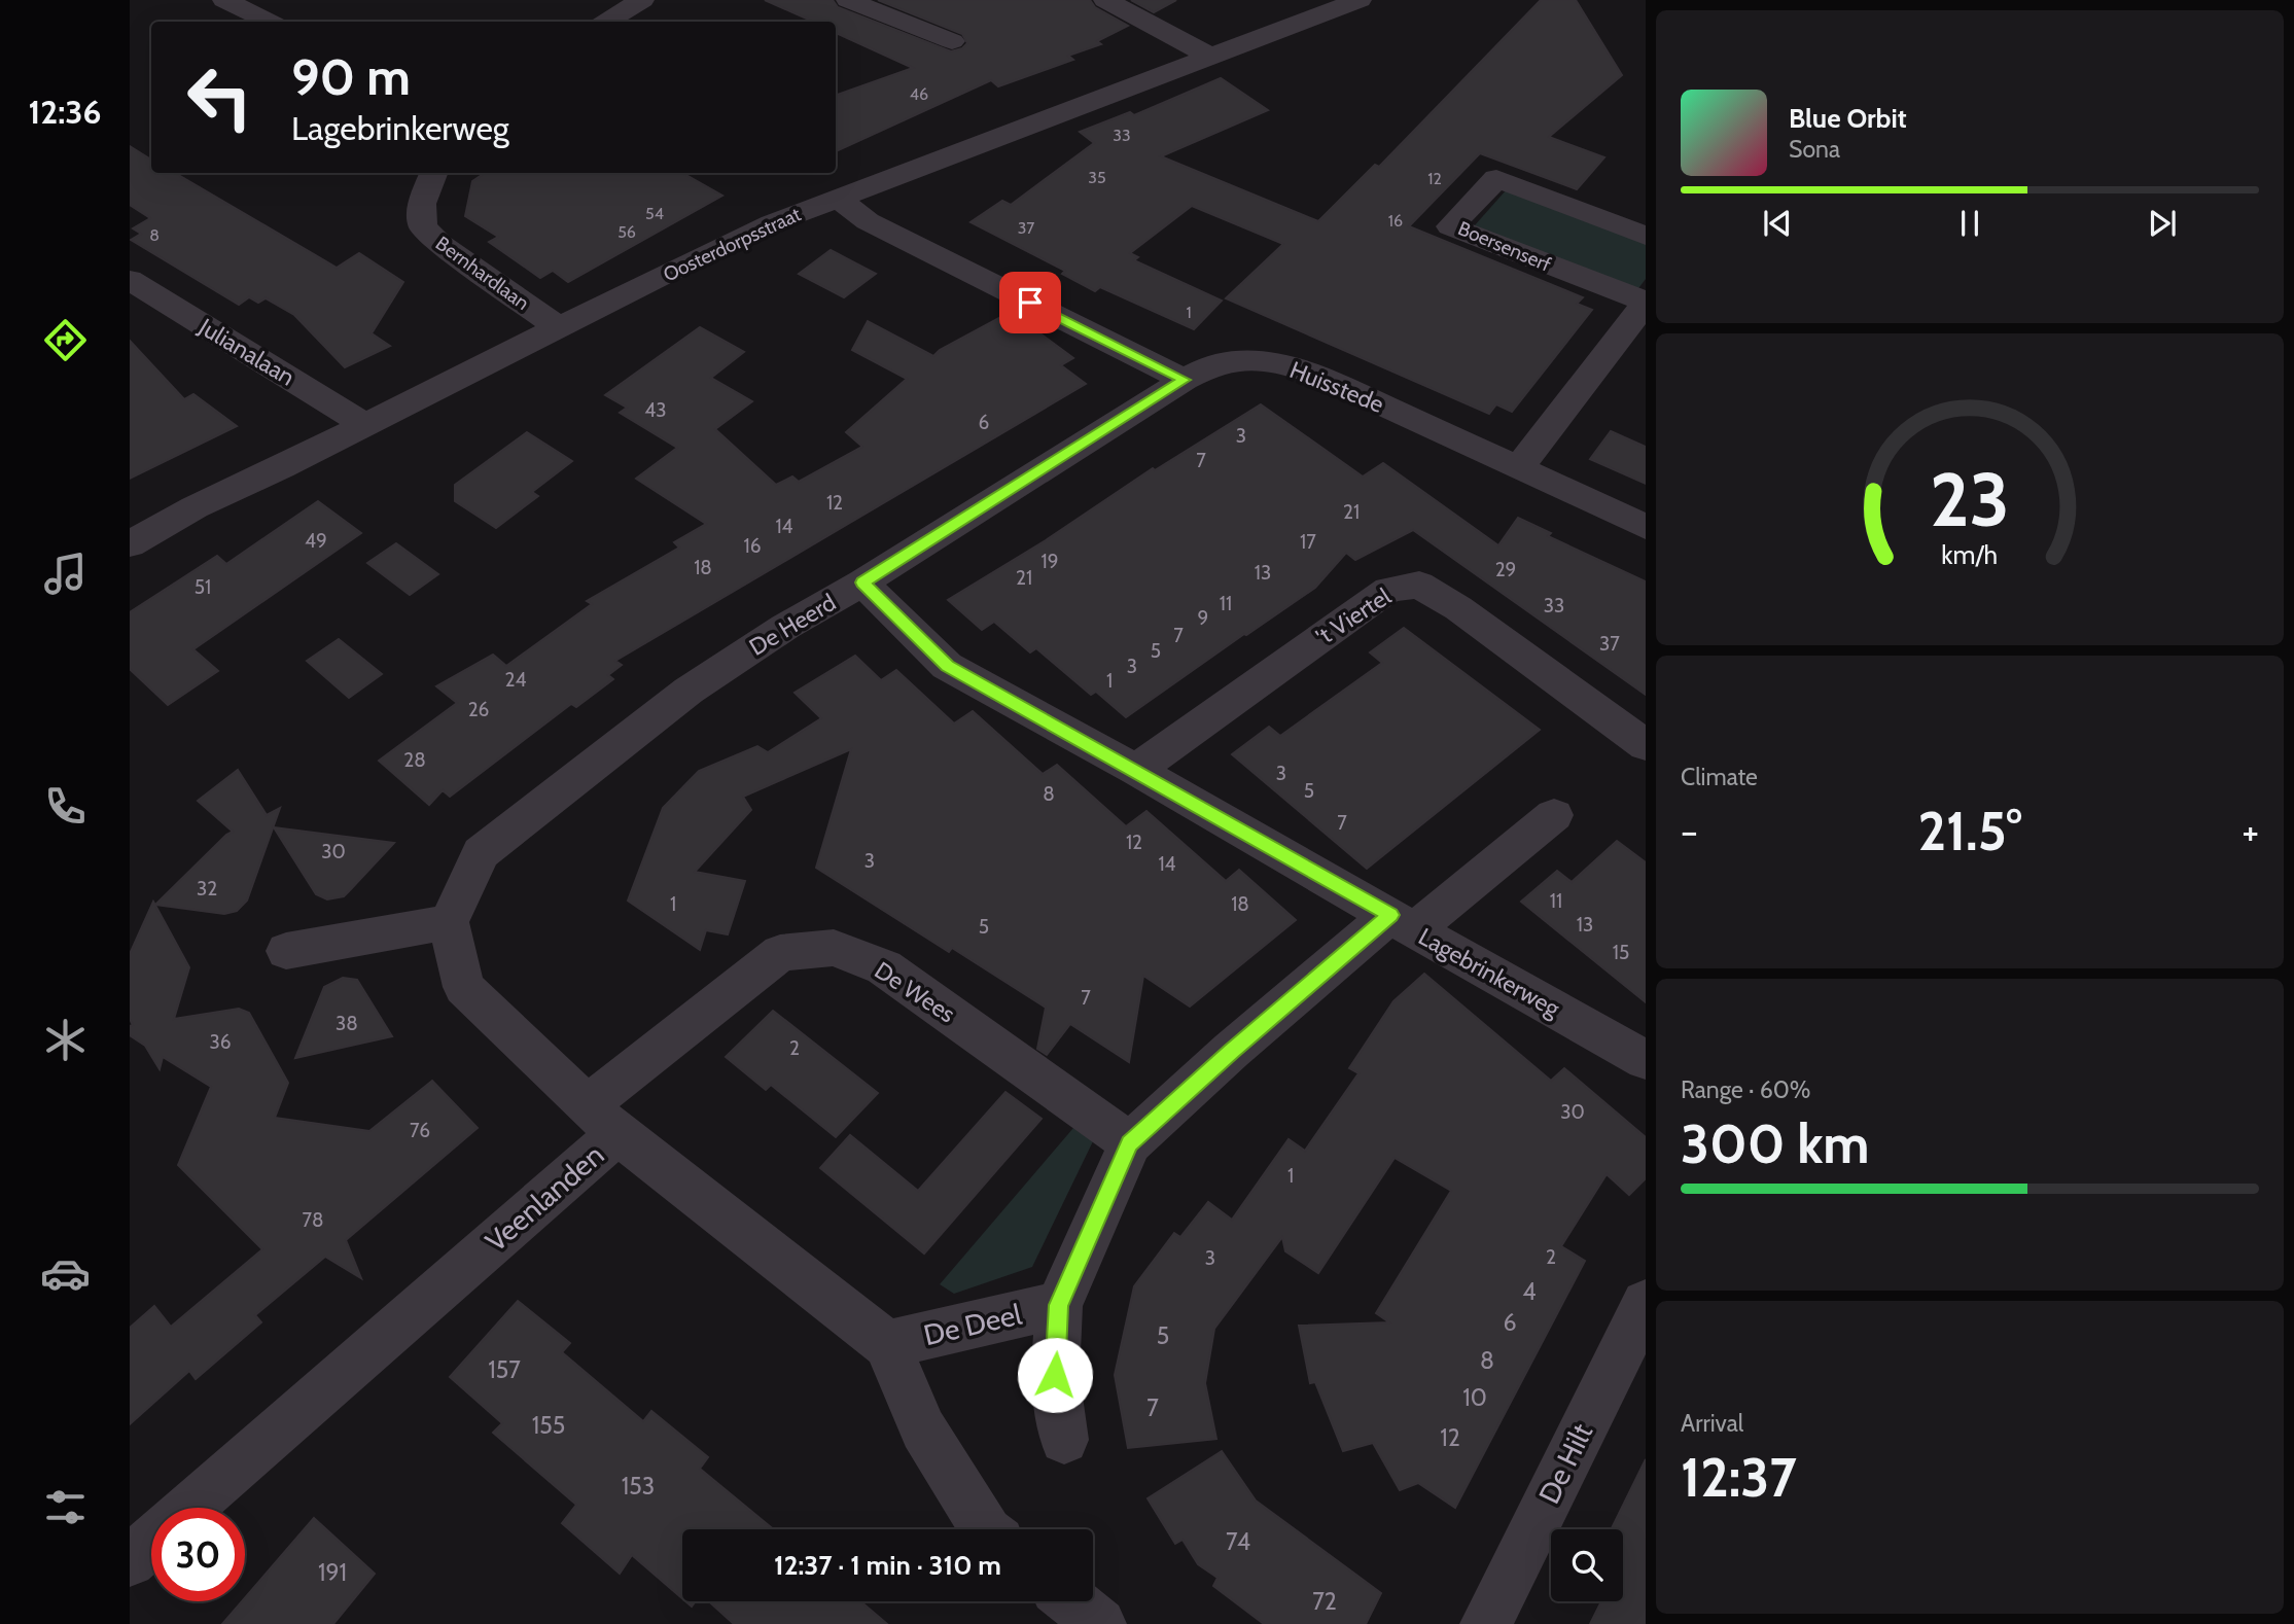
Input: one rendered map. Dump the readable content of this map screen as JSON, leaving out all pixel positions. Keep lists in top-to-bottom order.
{
  "streets": {
    "street": [
      "Oosterdorpsstraat",
      "Boersenserf",
      "Bernhardlaan",
      "Julianalaan",
      "Huisstede",
      "'t Viertel",
      "De Heerd",
      "Lagebrinkerweg",
      "De Wees",
      "Veenlanden",
      "De Deel",
      "De Hilt"
    ]
  },
  "crossings": [
    ["Oosterdorpsstraat", "Bernhardlaan"],
    ["Oosterdorpsstraat", "Julianalaan"],
    ["Boersenserf", "Huisstede"],
    ["Huisstede", "De Heerd"],
    ["'t Viertel", "Lagebrinkerweg"],
    ["De Heerd", "Lagebrinkerweg"],
    ["Lagebrinkerweg", "De Deel"],
    ["De Wees", "Veenlanden"],
    ["De Wees", "De Deel"],
    ["Veenlanden", "De Deel"]
  ],
  "house_numbers": [
    "46",
    "33",
    "35",
    "12",
    "54",
    "16",
    "37",
    "56",
    "8",
    "1",
    "43",
    "6",
    "3",
    "7",
    "12",
    "21",
    "14",
    "49",
    "17",
    "16",
    "19",
    "18",
    "29",
    "13",
    "21",
    "51",
    "11",
    "33",
    "9",
    "7",
    "37",
    "5",
    "3",
    "24",
    "1",
    "26",
    "28",
    "3",
    "5",
    "8",
    "7",
    "12",
    "30",
    "3",
    "14",
    "32",
    "11",
    "1",
    "18",
    "13",
    "5",
    "15",
    "7",
    "38",
    "36",
    "2",
    "30",
    "76",
    "1",
    "78",
    "2",
    "3",
    "4",
    "6",
    "5",
    "8",
    "157",
    "10",
    "7",
    "155",
    "12",
    "153",
    "74",
    "191",
    "72"
  ],
  "page": {
    "tabs": "12:36",
    "turn": ["90 m", "Lagebrinkerweg"],
    "song": ["Blue Orbit", "Sona"],
    "tile": [
      "Climate",
      ["Range · 60%", "300 km"],
      ["Arrival", "12:37"]
    ],
    "heat": ["−", "21.5°", "+"],
    "limit": "30",
    "trip": "12:37 · 1 min · 310 m",
    "gauge": ["23", "km/h"]
  }
}
